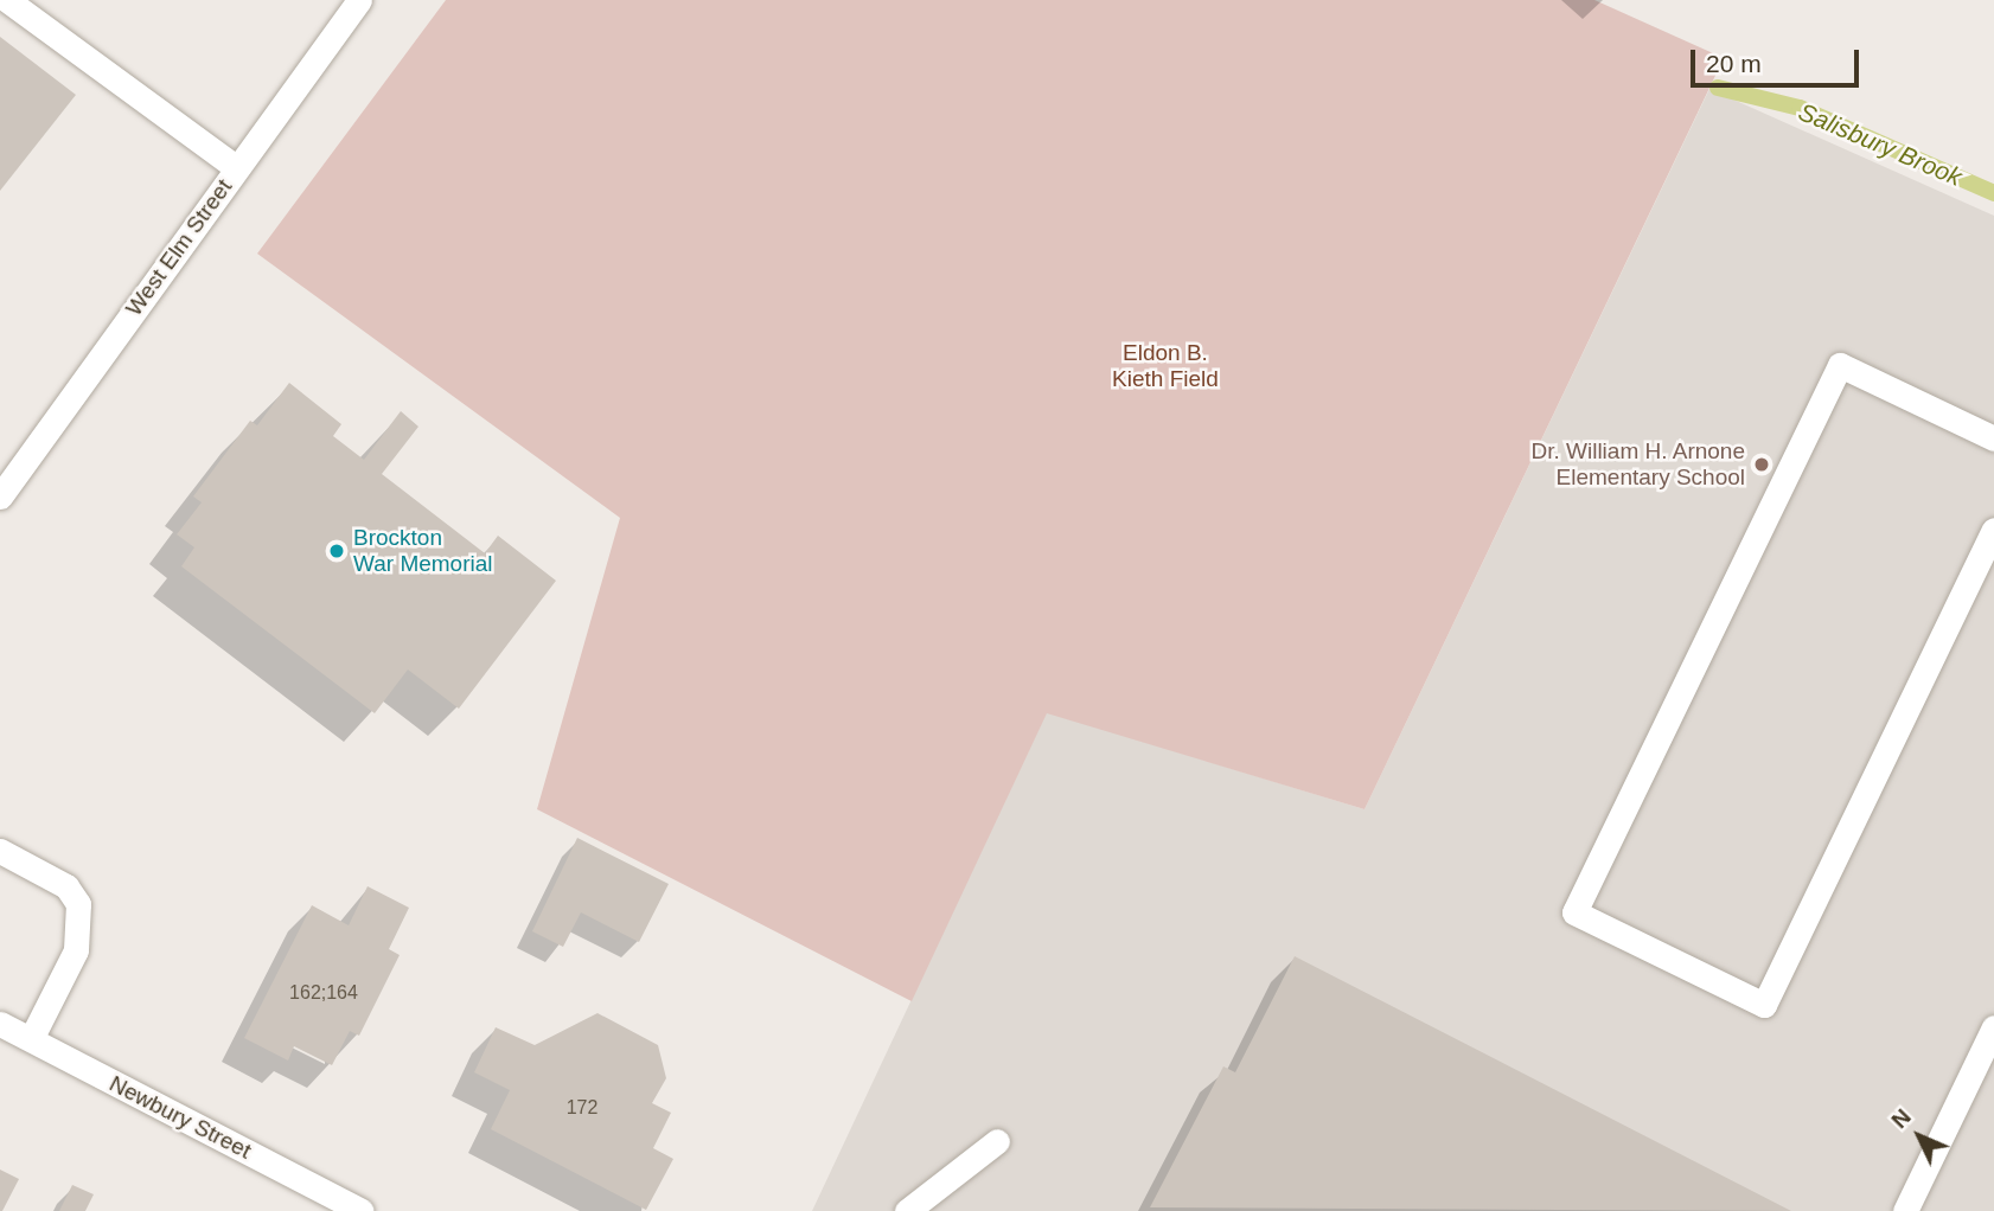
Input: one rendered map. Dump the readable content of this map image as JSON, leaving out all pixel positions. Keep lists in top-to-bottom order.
{
  "streets": {
    "street": ["West Elm Street", "Newbury Street"]
  },
  "water": ["Salisbury Brook"],
  "parks": ["Eldon B. Kieth Field"],
  "places": ["Dr. William H. Arnone Elementary School", "Brockton War Memorial"],
  "house_numbers": ["162;164", "172"],
  "scale_bar": "20 m",
  "north": "top left"
}
